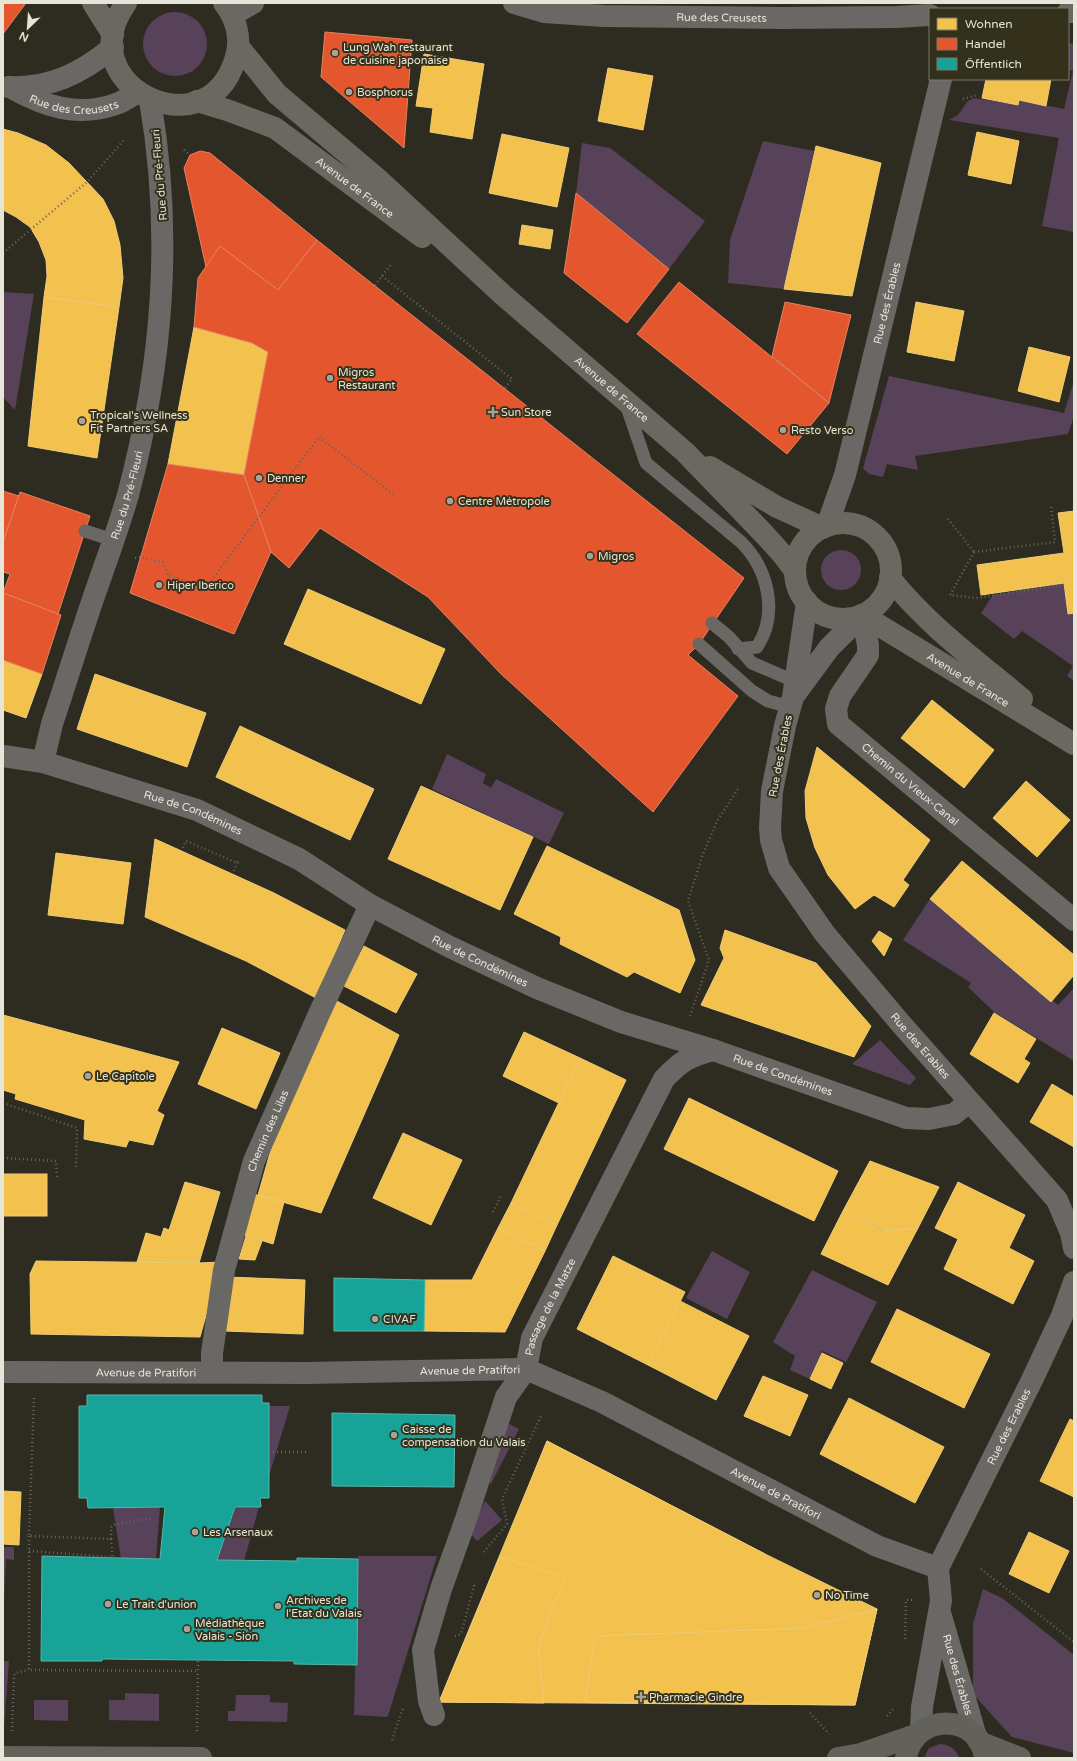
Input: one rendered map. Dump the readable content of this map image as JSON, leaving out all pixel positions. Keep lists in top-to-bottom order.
{
  "streets": {
    "main road": ["Avenue de France"],
    "street": [
      "Rue des Creusets",
      "Rue du Pré-Fleuri",
      "Rue des Érables",
      "Chemin du Vieux-Canal",
      "Rue de Condémines",
      "Rue des Erables",
      "Chemin des Lilas",
      "Passage de la Matze",
      "Avenue de Pratifori"
    ]
  },
  "crossings": [
    ["Rue des Creusets", "Rue du Pré-Fleuri"],
    ["Rue du Pré-Fleuri", "Rue de Condémines"],
    ["Avenue de France", "Rue des Érables"],
    ["Avenue de France", "Chemin du Vieux-Canal"],
    ["Rue des Érables", "Chemin du Vieux-Canal"],
    ["Rue des Érables", "Rue des Erables"],
    ["Rue des Érables", "Avenue de Pratifori"],
    ["Rue de Condémines", "Rue des Erables"],
    ["Rue de Condémines", "Chemin des Lilas"],
    ["Rue de Condémines", "Passage de la Matze"],
    ["Rue des Erables", "Avenue de Pratifori"],
    ["Chemin des Lilas", "Avenue de Pratifori"],
    ["Passage de la Matze", "Avenue de Pratifori"]
  ],
  "places": {
    "other": [
      "Lung Wah restaurant de cuisine japonaise",
      "Bosphorus",
      "Migros Restaurant",
      "Tropical's Wellness Fit Partners SA",
      "Resto Verso",
      "Denner",
      "Centre Métropole",
      "Migros",
      "Hiper Iberico",
      "Le Capitole",
      "CIVAF",
      "Caisse de compensation du Valais",
      "Les Arsenaux",
      "No Time",
      "Le Trait d'union",
      "Archives de l'Etat du Valais",
      "Médiathèque Valais - Sion"
    ],
    "health": ["Sun Store", "Pharmacie Gindre"]
  },
  "legend": ["Wohnen", "Handel", "Öffentlich"],
  "north": "bottom left"
}
